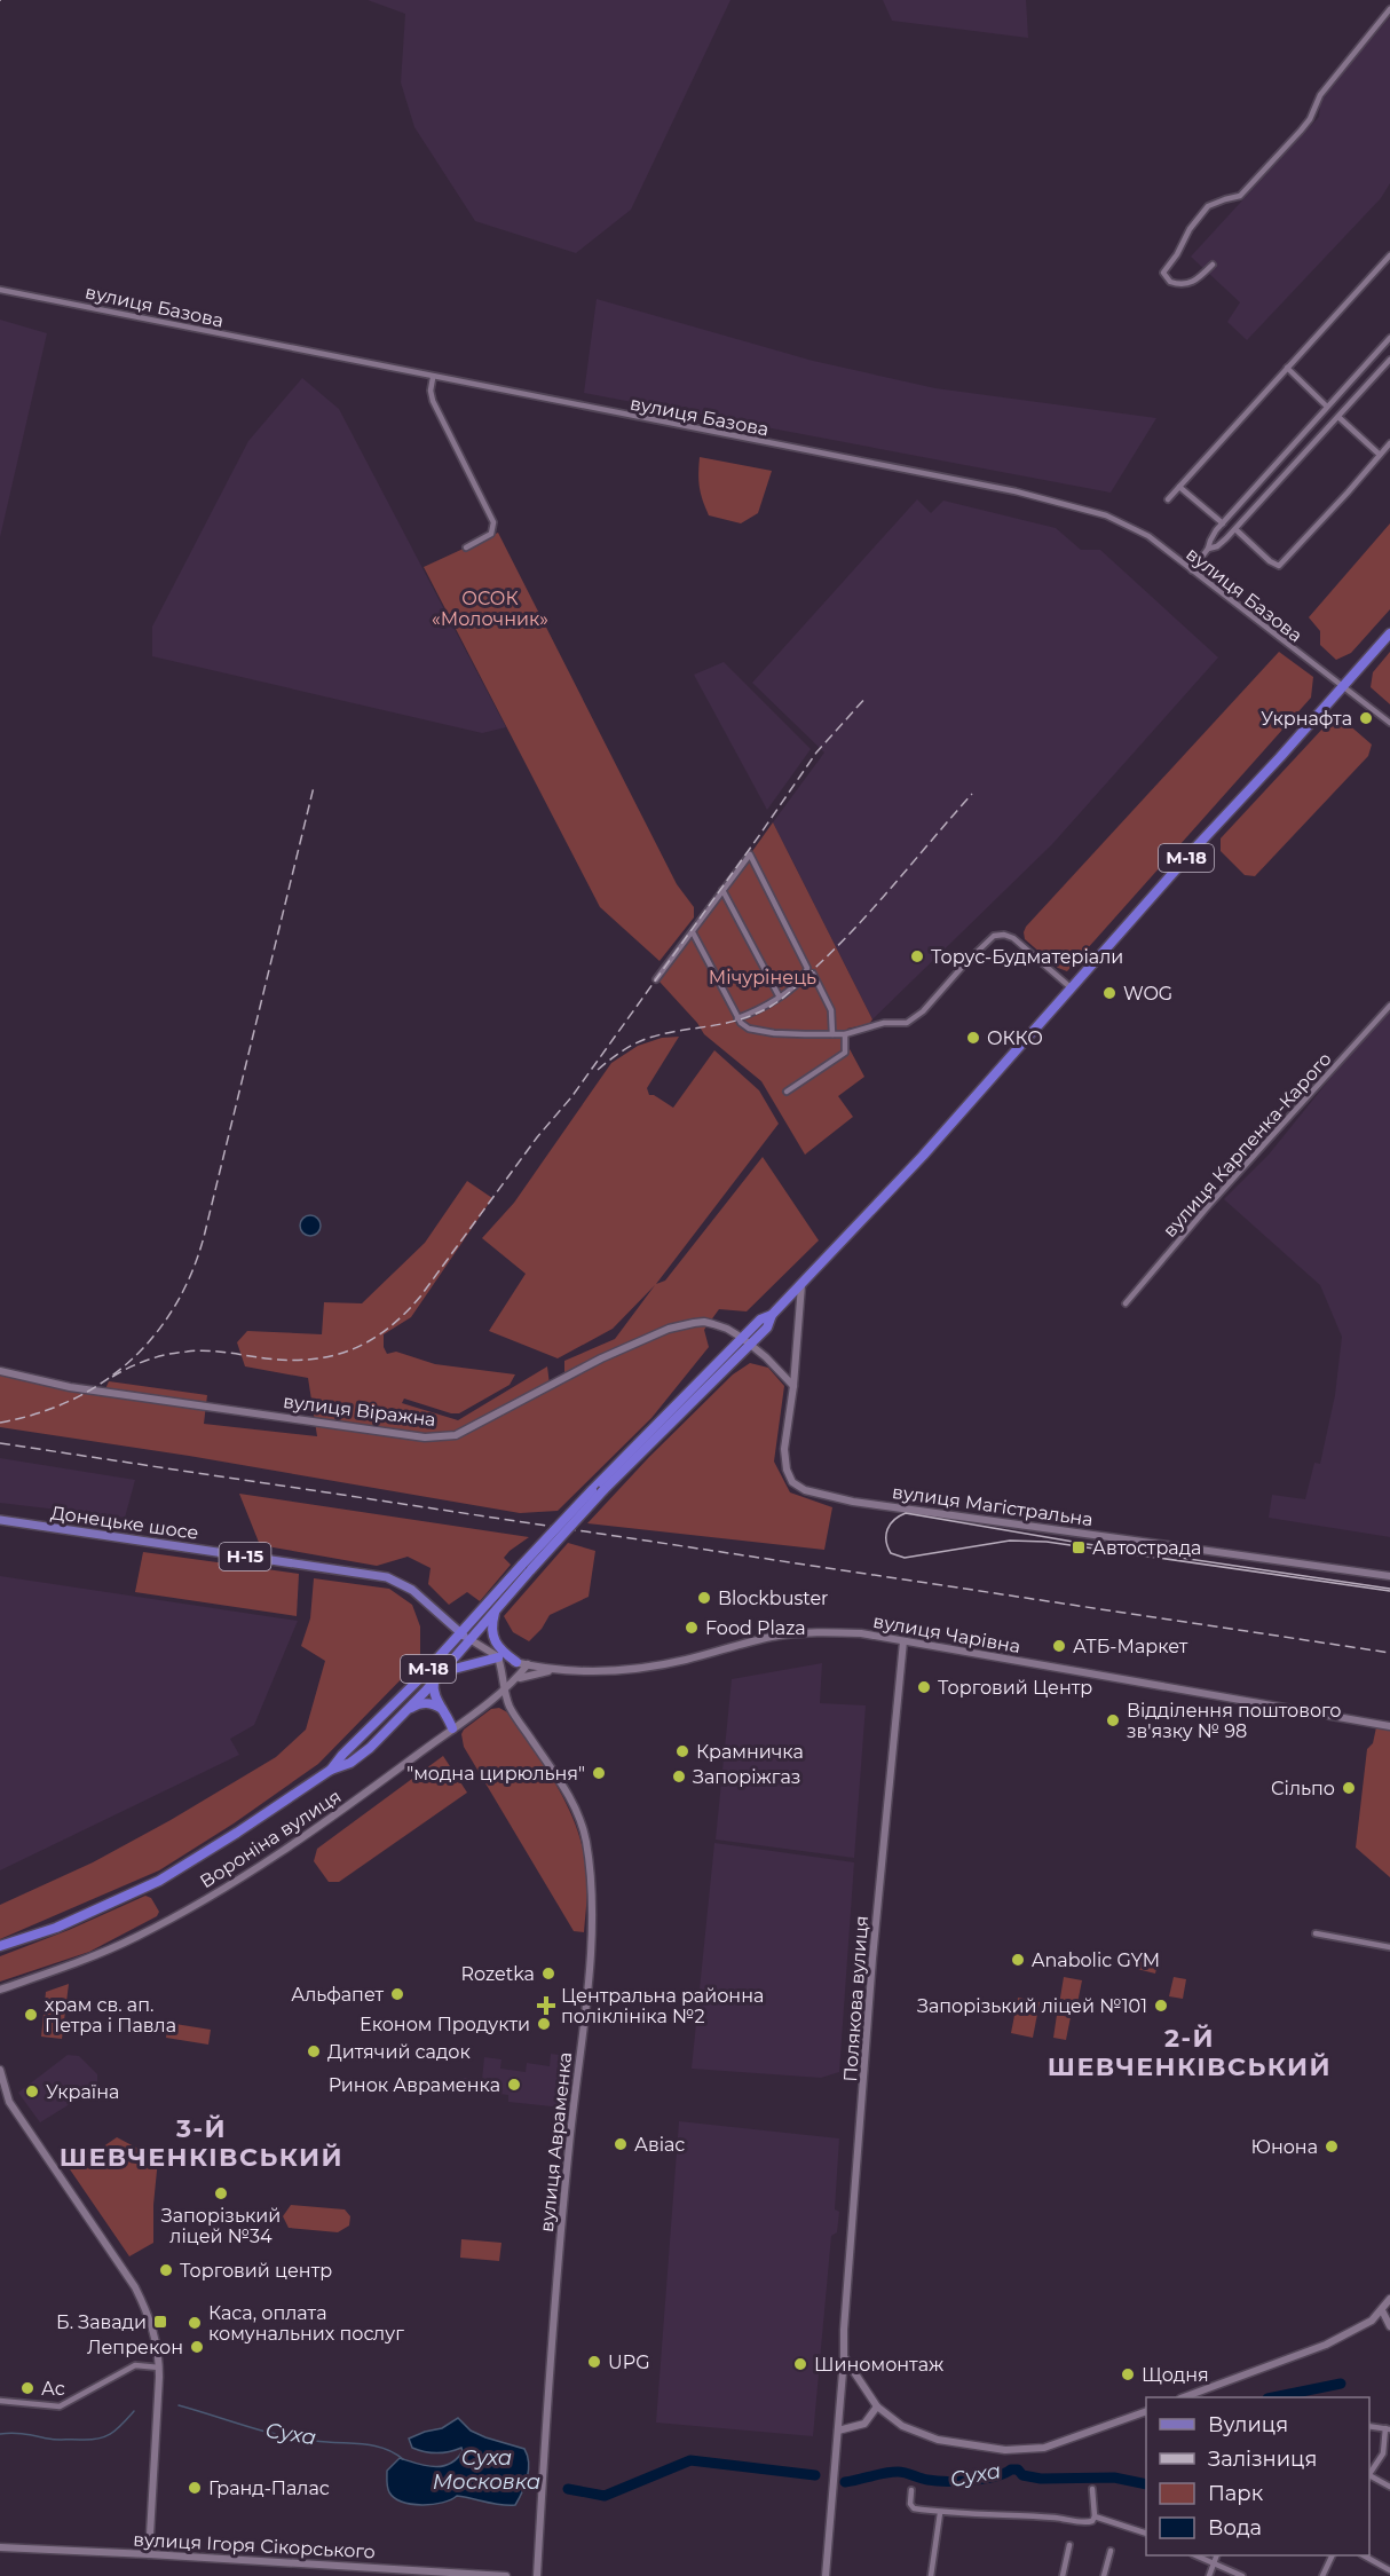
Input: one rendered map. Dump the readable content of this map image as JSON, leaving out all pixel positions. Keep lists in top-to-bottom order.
{
  "streets": {
    "highway": ["М-18"],
    "main road": ["Донецьке шосе", "Н-15"],
    "street": [
      "вулиця Базова",
      "вулиця Карпенка-Карого",
      "вулиця Віражна",
      "вулиця Магістральна",
      "вулиця Чарівна",
      "Вороніна вулиця",
      "Полякова вулиця",
      "вулиця Авраменка",
      "вулиця Ігоря Сікорського"
    ]
  },
  "crossings": [
    ["вулиця Базова", "М-18"],
    ["М-18", "вулиця Віражна"],
    ["М-18", "вулиця Магістральна"],
    ["М-18", "Донецьке шосе"],
    ["М-18", "вулиця Чарівна"],
    ["вулиця Віражна", "вулиця Магістральна"],
    ["Донецьке шосе", "вулиця Чарівна"],
    ["вулиця Чарівна", "Вороніна вулиця"],
    ["вулиця Чарівна", "Полякова вулиця"],
    ["вулиця Чарівна", "вулиця Авраменка"],
    ["Вороніна вулиця", "вулиця Авраменка"]
  ],
  "districts": ["2-Й ШЕВЧЕНКІВСЬКИЙ", "3-Й ШЕВЧЕНКІВСЬКИЙ"],
  "water": ["Суха", "Суха Московка"],
  "parks": ["ОСОК «Молочник»", "Мічурінець"],
  "places": {
    "other": [
      "Укрнафта",
      "Торус-Будматеріали",
      "WOG",
      "ОККО",
      "Blockbuster",
      "Food Plaza",
      "АТБ-Маркет",
      "Торговий Центр",
      "Відділення поштового зв'язку № 98",
      "Крамничка",
      "\"модна цирюльня\"",
      "Запоріжгаз",
      "Сільпо",
      "Anabolic GYM",
      "Rozetka",
      "Альфапет",
      "Запорізький ліцей №101",
      "храм св. ап. Петра і Павла",
      "Економ Продукти",
      "Дитячий садок",
      "Ринок Авраменка",
      "Україна",
      "Авіас",
      "Юнона",
      "Запорізький ліцей №34",
      "Торговий центр",
      "Каса, оплата комунальних послуг",
      "Лепрекон",
      "UPG",
      "Шиномонтаж",
      "Щодня",
      "Ас",
      "Гранд-Палас"
    ],
    "transit": ["Автострада", "Б. Завади"],
    "health": ["Центральна районна поліклініка №2"]
  },
  "legend": [
    "Вулиця",
    "Залізниця",
    "Парк",
    "Вода"
  ]
}
